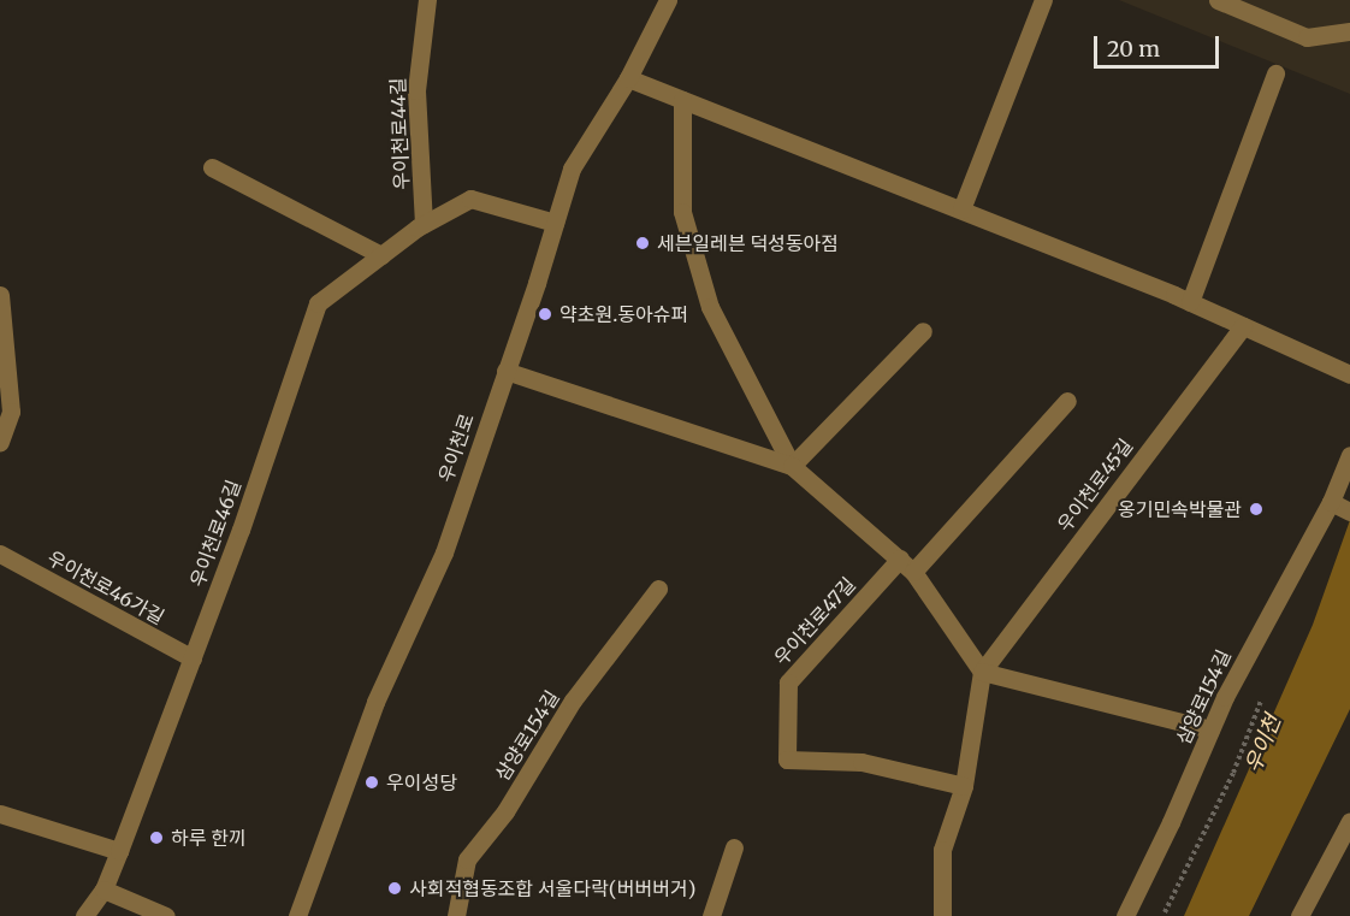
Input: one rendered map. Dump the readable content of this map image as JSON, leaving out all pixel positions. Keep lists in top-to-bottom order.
{
  "streets": {
    "street": [
      "우이천로44길",
      "우이천로",
      "우이천로45길",
      "우이천로46길",
      "우이천로46가길",
      "우이천로47길",
      "삼양로154길"
    ]
  },
  "crossings": [
    ["우이천로44길", "우이천로46길"],
    ["우이천로", "우이천로46길"],
    ["우이천로46길", "우이천로46가길"]
  ],
  "water": ["우이천"],
  "places": [
    "세븐일레븐 덕성동아점",
    "약초원.동아슈퍼",
    "옹기민속박물관",
    "우이성당",
    "하루 한끼",
    "사회적협동조합 서울다락(버버버거)"
  ],
  "scale_bar": "20 m"
}
